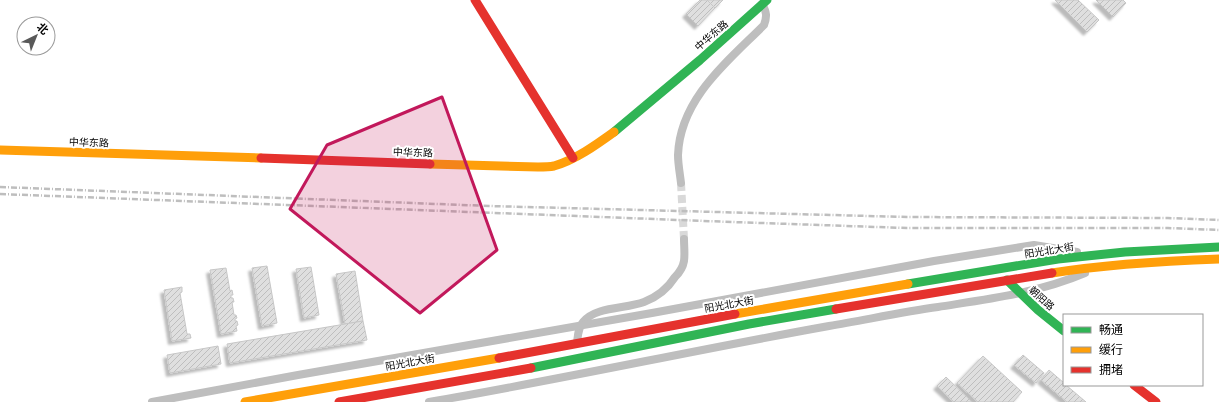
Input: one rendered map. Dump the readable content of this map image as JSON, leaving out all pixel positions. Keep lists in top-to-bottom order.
{
  "streets": {
    "main road": ["中华东路", "阳光北大街", "朝阳路"]
  },
  "legend": ["畅通", "缓行", "拥堵"],
  "north": "top right"
}
